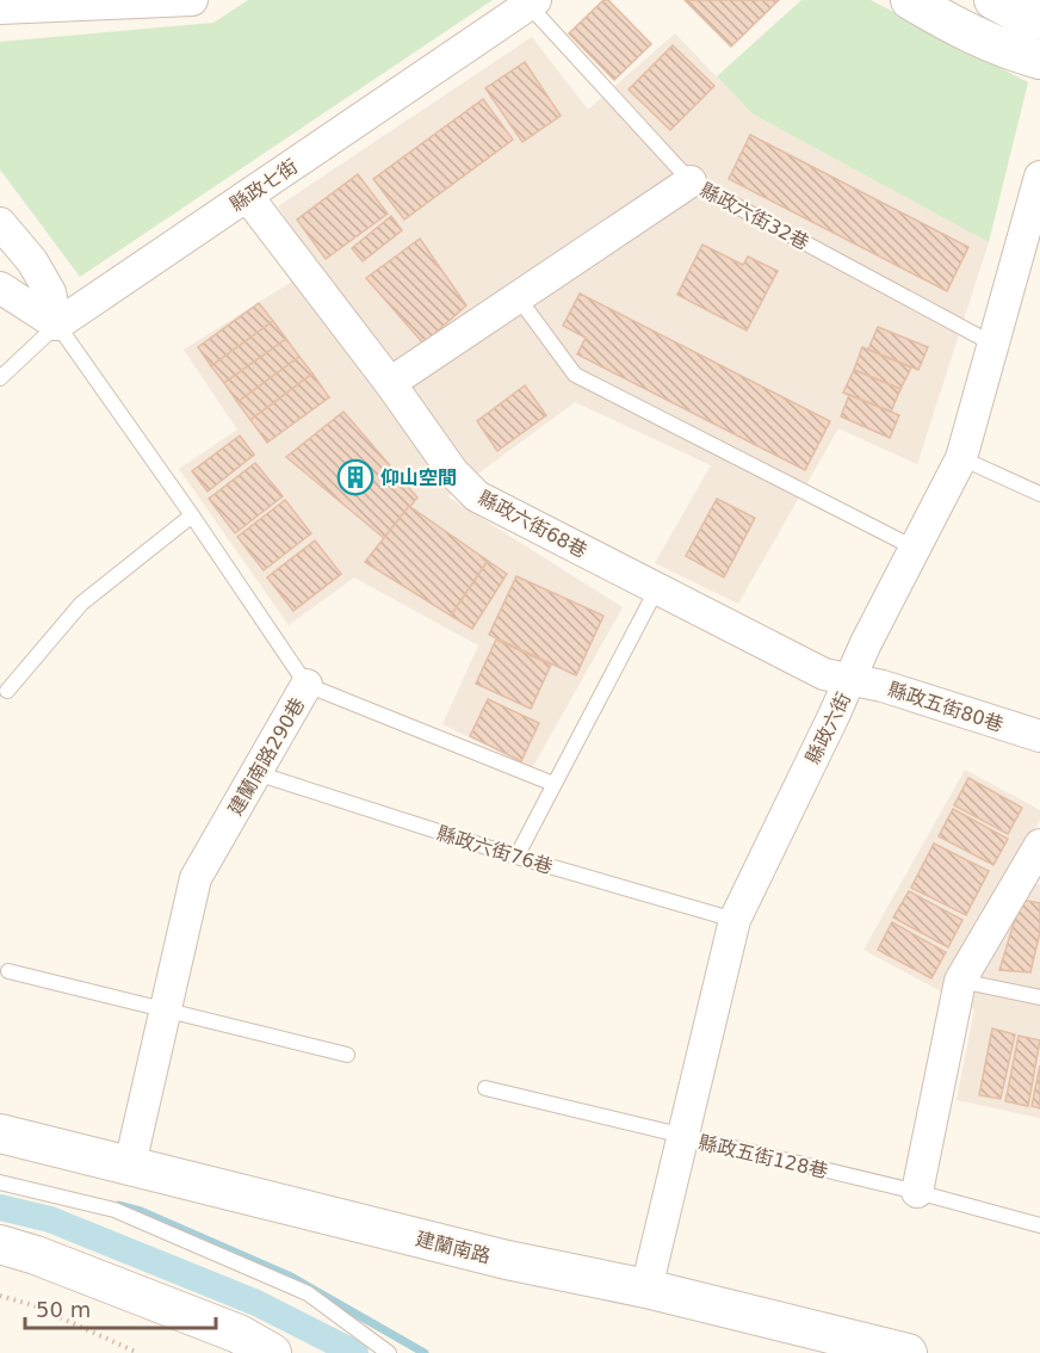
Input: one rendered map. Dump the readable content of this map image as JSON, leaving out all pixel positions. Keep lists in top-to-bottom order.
{
  "streets": {
    "street": [
      "縣政七街",
      "縣政六街68巷",
      "縣政五街80巷",
      "縣政六街",
      "建蘭南路290巷",
      "建蘭南路"
    ],
    "lane": ["縣政六街32巷", "縣政六街76巷", "縣政五街128巷"]
  },
  "crossings": [
    ["縣政七街", "縣政六街32巷"],
    ["縣政七街", "縣政六街68巷"],
    ["縣政七街", "建蘭南路290巷"],
    ["縣政六街32巷", "縣政六街"],
    ["縣政六街68巷", "縣政五街80巷"],
    ["縣政六街68巷", "縣政六街"],
    ["縣政五街80巷", "縣政六街"],
    ["縣政六街", "縣政六街76巷"],
    ["縣政六街", "縣政五街128巷"],
    ["縣政六街", "建蘭南路"],
    ["建蘭南路290巷", "縣政六街76巷"],
    ["建蘭南路290巷", "建蘭南路"]
  ],
  "places": {
    "building": ["仰山空間"]
  },
  "scale_bar": "50 m"
}
